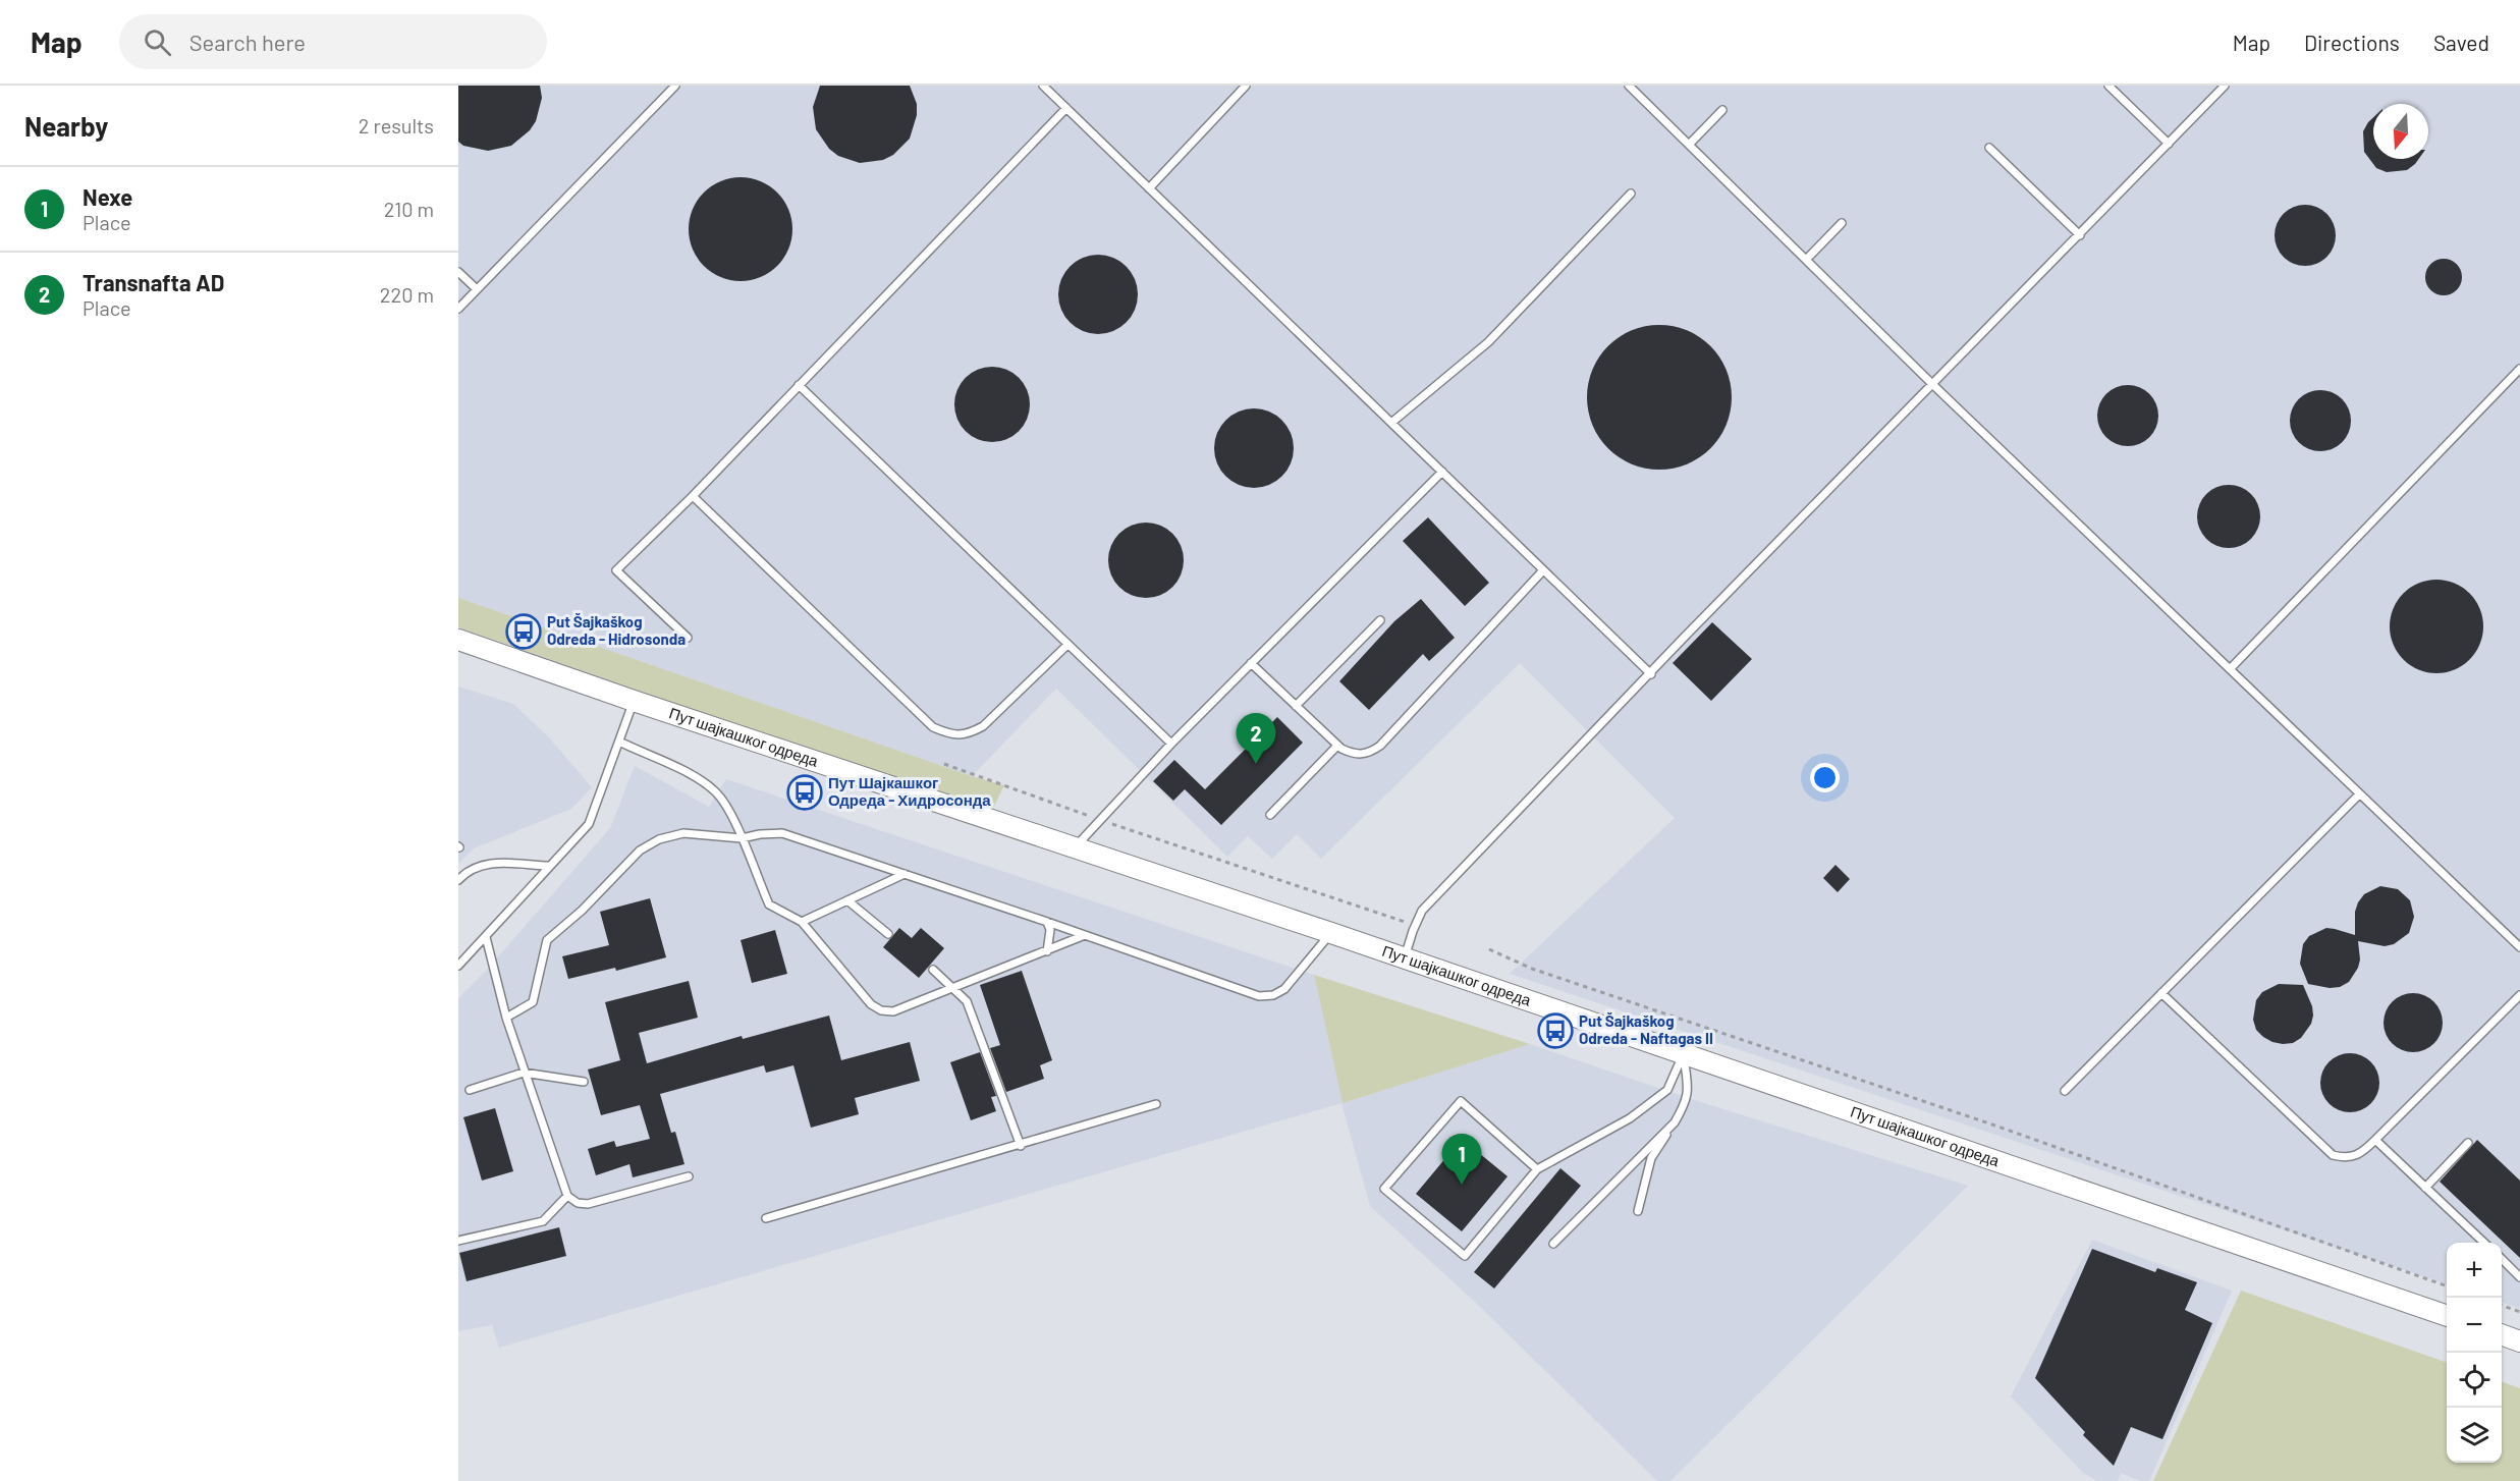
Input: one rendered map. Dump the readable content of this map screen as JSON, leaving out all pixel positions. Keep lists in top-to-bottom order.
{
  "streets": {
    "street": ["Пут шајкашког одреда"]
  },
  "places": {
    "bus stop": ["Put Šajkaškog Odreda - Hidrosonda", "Пут Шајкашког Одреда - Хидросонда", "Put Šajkaškog Odreda - Naftagas II"]
  },
  "north": "bottom",
  "page": {
    "header": "Map",
    "search": "Search here",
    "nav": ["Map", "Directions", "Saved"],
    "heading": ["Nearby", "2 results"],
    "list": [
      {
        "mark": "1",
        "name": "Nexe",
        "note": "Place",
        "value": "210 m"
      },
      {
        "mark": "2",
        "name": "Transnafta AD",
        "note": "Place",
        "value": "220 m"
      }
    ],
    "pins": ["2", "1"],
    "map_buttons": ["+", "−"]
  }
}
